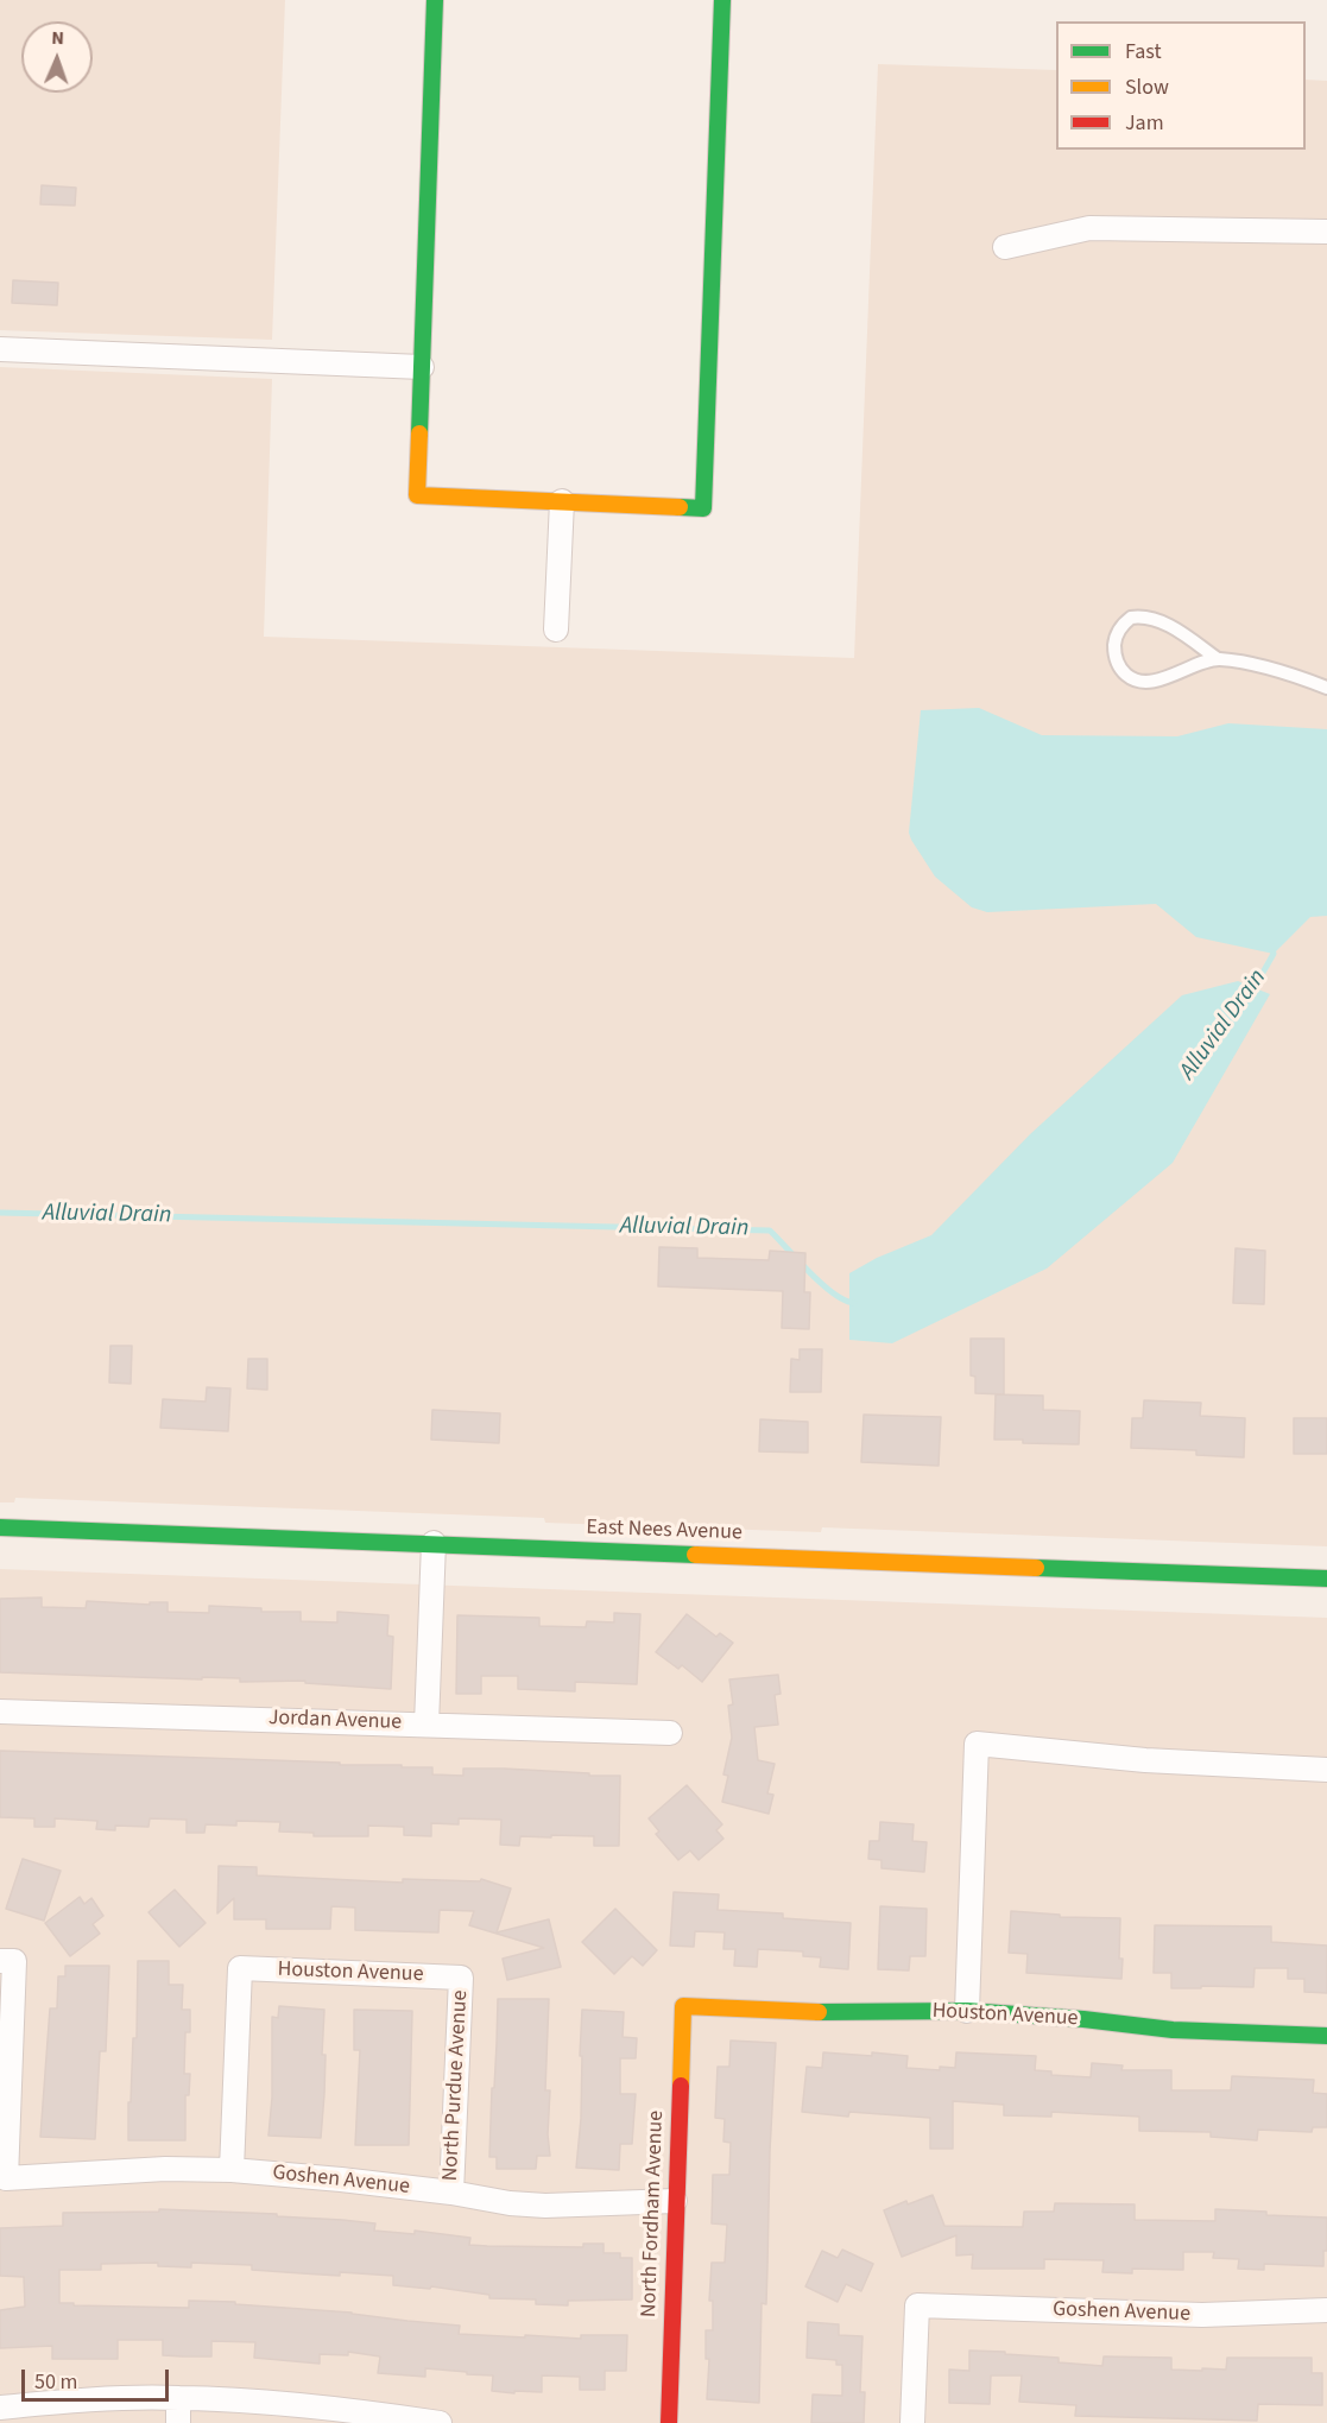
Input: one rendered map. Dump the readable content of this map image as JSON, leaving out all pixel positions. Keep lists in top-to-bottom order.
{
  "streets": {
    "street": [
      "East Nees Avenue",
      "Jordan Avenue",
      "Houston Avenue",
      "North Purdue Avenue",
      "Goshen Avenue",
      "North Fordham Avenue"
    ]
  },
  "crossings": [
    ["Houston Avenue", "North Purdue Avenue"],
    ["Houston Avenue", "Goshen Avenue"],
    ["Houston Avenue", "North Fordham Avenue"],
    ["North Purdue Avenue", "Goshen Avenue"],
    ["Goshen Avenue", "North Fordham Avenue"]
  ],
  "water": ["Alluvial Drain"],
  "legend": ["Fast", "Slow", "Jam"],
  "scale_bar": "50 m",
  "north": "top"
}
